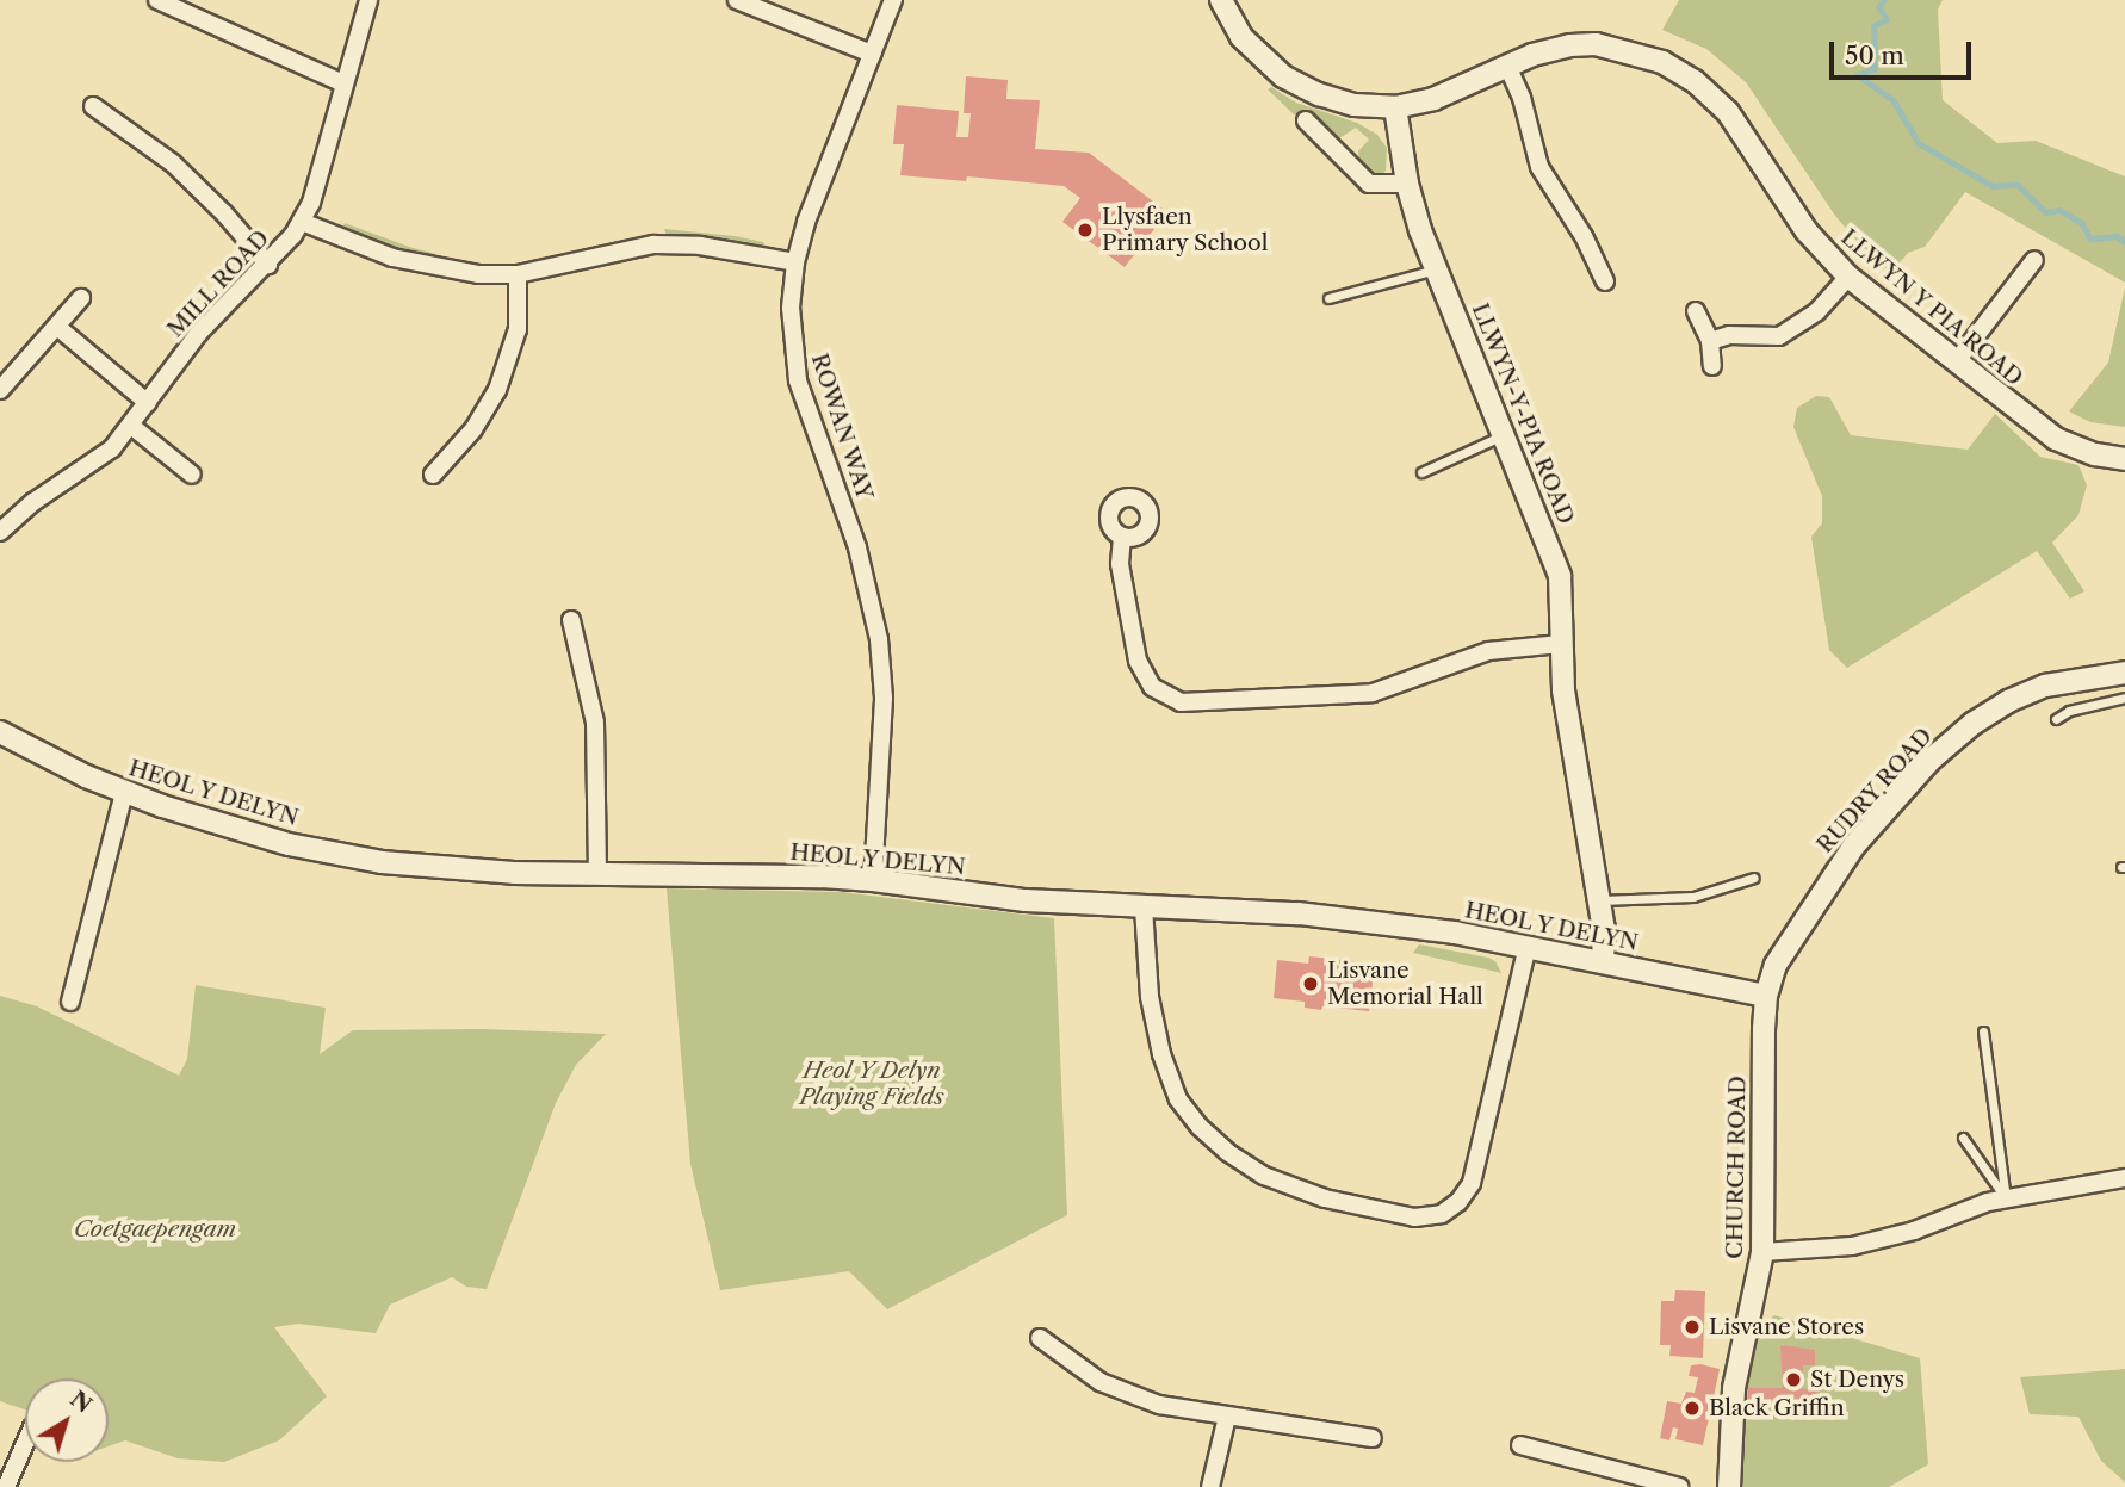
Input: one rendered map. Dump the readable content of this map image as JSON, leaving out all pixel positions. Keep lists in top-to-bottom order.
{
  "streets": {
    "street": [
      "MILL ROAD",
      "LLWYN Y PIA ROAD",
      "LLWYN-Y-PIA ROAD",
      "ROWAN WAY",
      "RUDRY ROAD",
      "HEOL Y DELYN",
      "CHURCH ROAD"
    ]
  },
  "crossings": [
    ["LLWYN Y PIA ROAD", "LLWYN-Y-PIA ROAD"],
    ["LLWYN-Y-PIA ROAD", "HEOL Y DELYN"],
    ["ROWAN WAY", "HEOL Y DELYN"],
    ["RUDRY ROAD", "HEOL Y DELYN"],
    ["RUDRY ROAD", "CHURCH ROAD"],
    ["HEOL Y DELYN", "CHURCH ROAD"]
  ],
  "parks": ["Heol Y Delyn Playing Fields", "Coetgaepengam"],
  "places": [
    "Llysfaen Primary School",
    "Lisvane Memorial Hall",
    "Lisvane Stores",
    "St Denys",
    "Black Griffin"
  ],
  "scale_bar": "50 m",
  "north": "top right"
}
